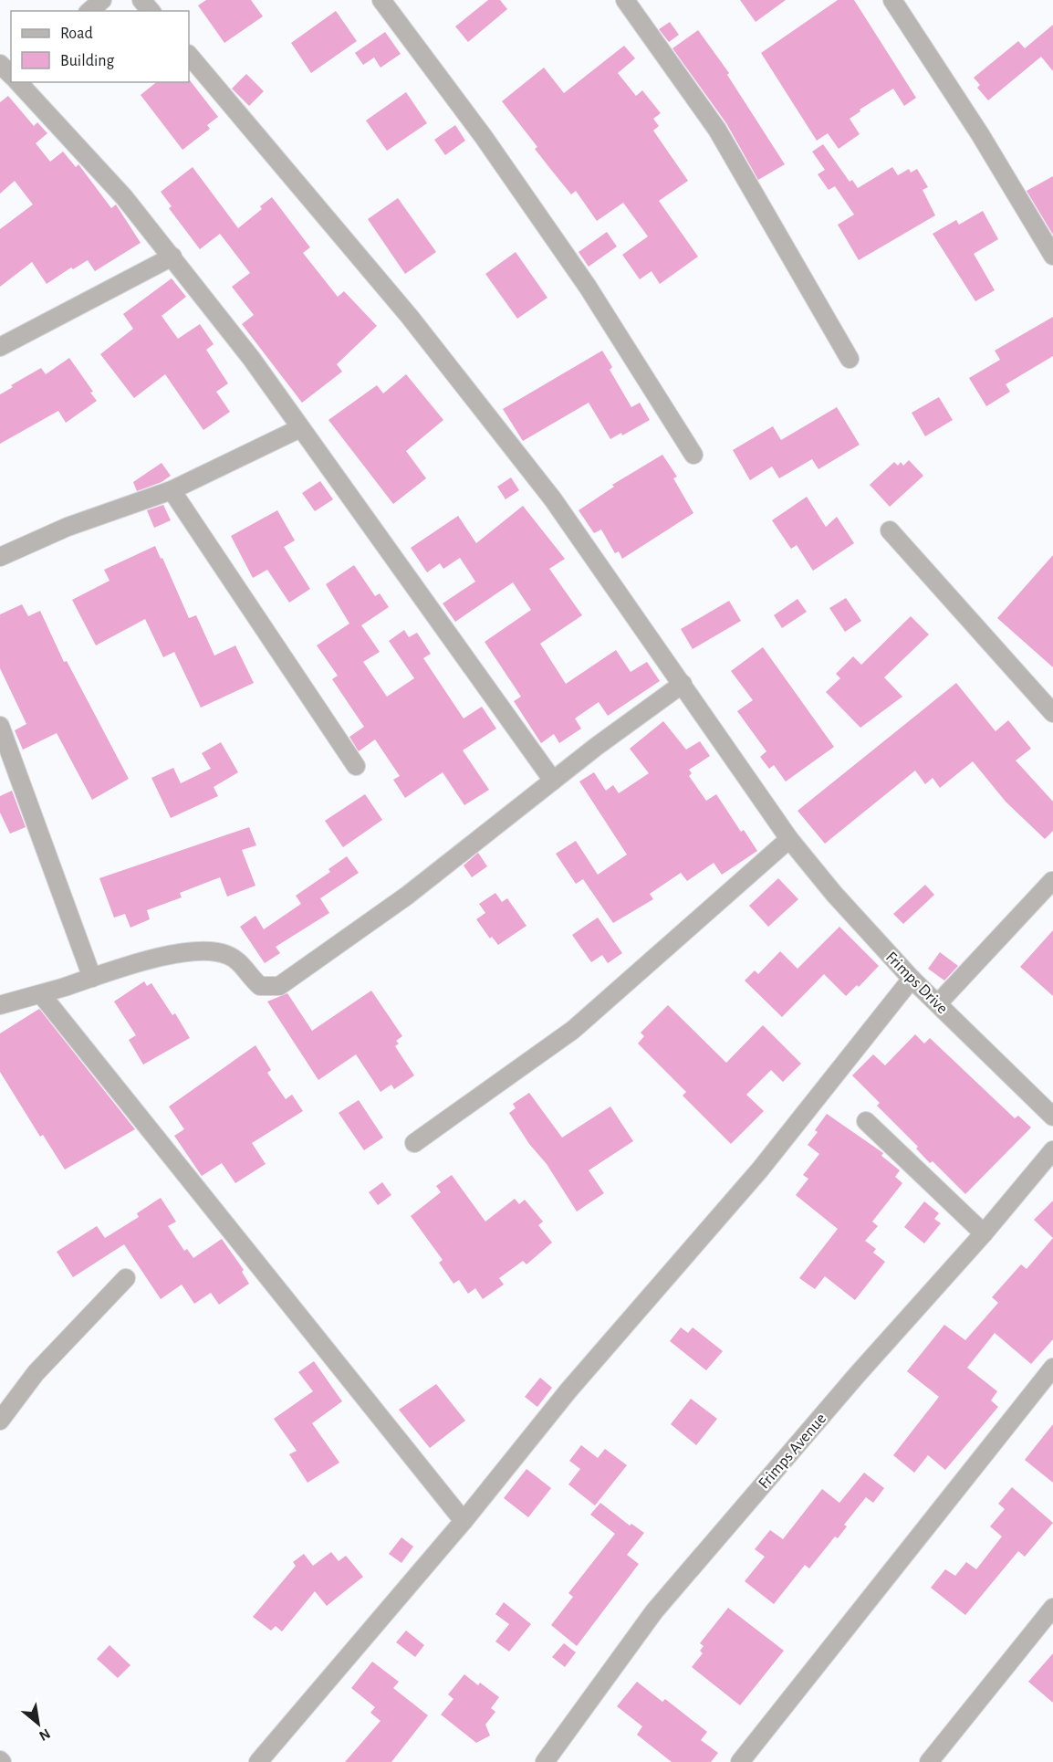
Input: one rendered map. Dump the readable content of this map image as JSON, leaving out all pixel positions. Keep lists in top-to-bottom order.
{
  "streets": {
    "street": ["Frimps Drive", "Frimps Avenue"]
  },
  "legend": ["Road", "Building"],
  "north": "bottom right"
}
